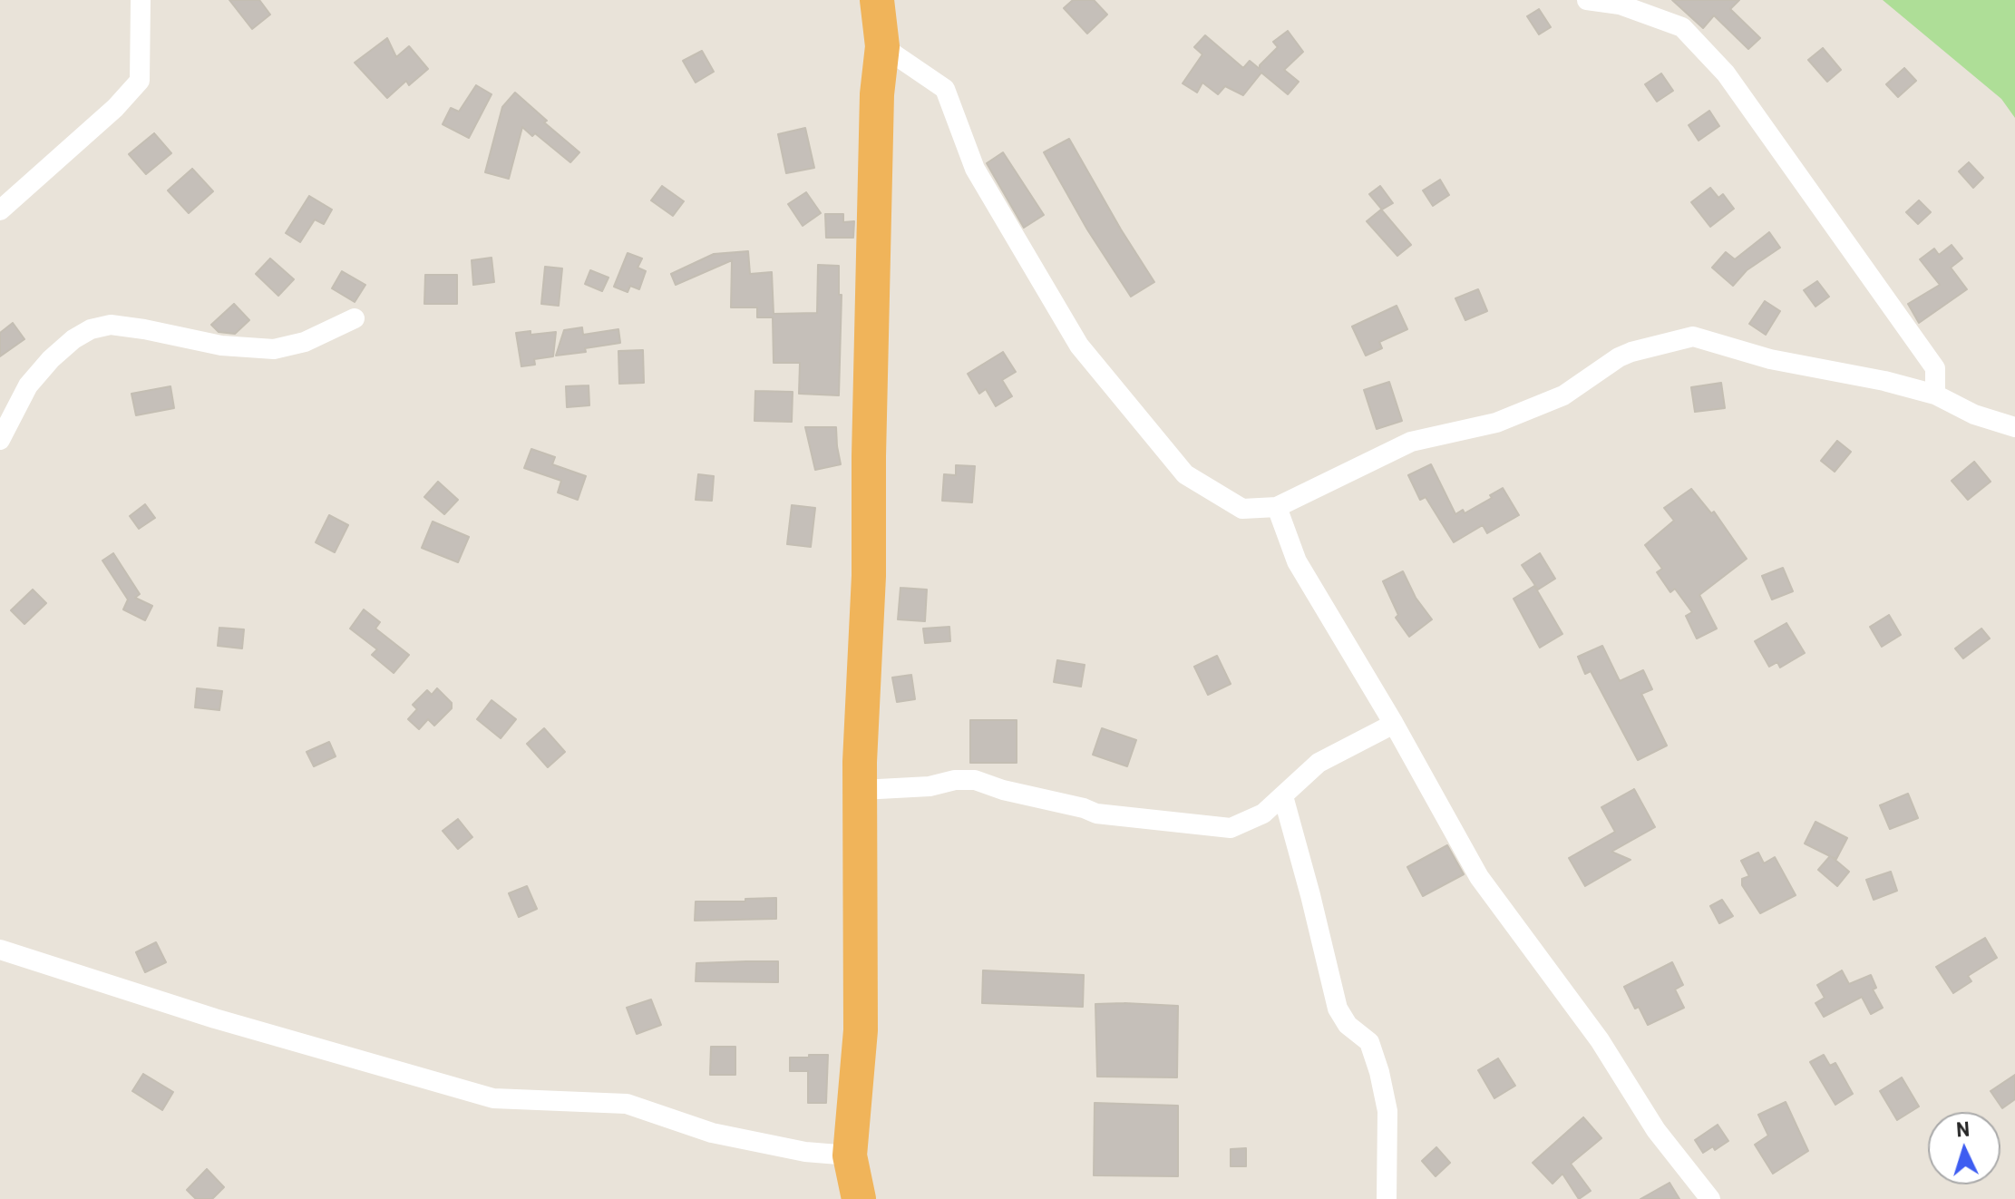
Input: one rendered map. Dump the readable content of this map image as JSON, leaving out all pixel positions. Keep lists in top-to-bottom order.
{
  "north": "top"
}
